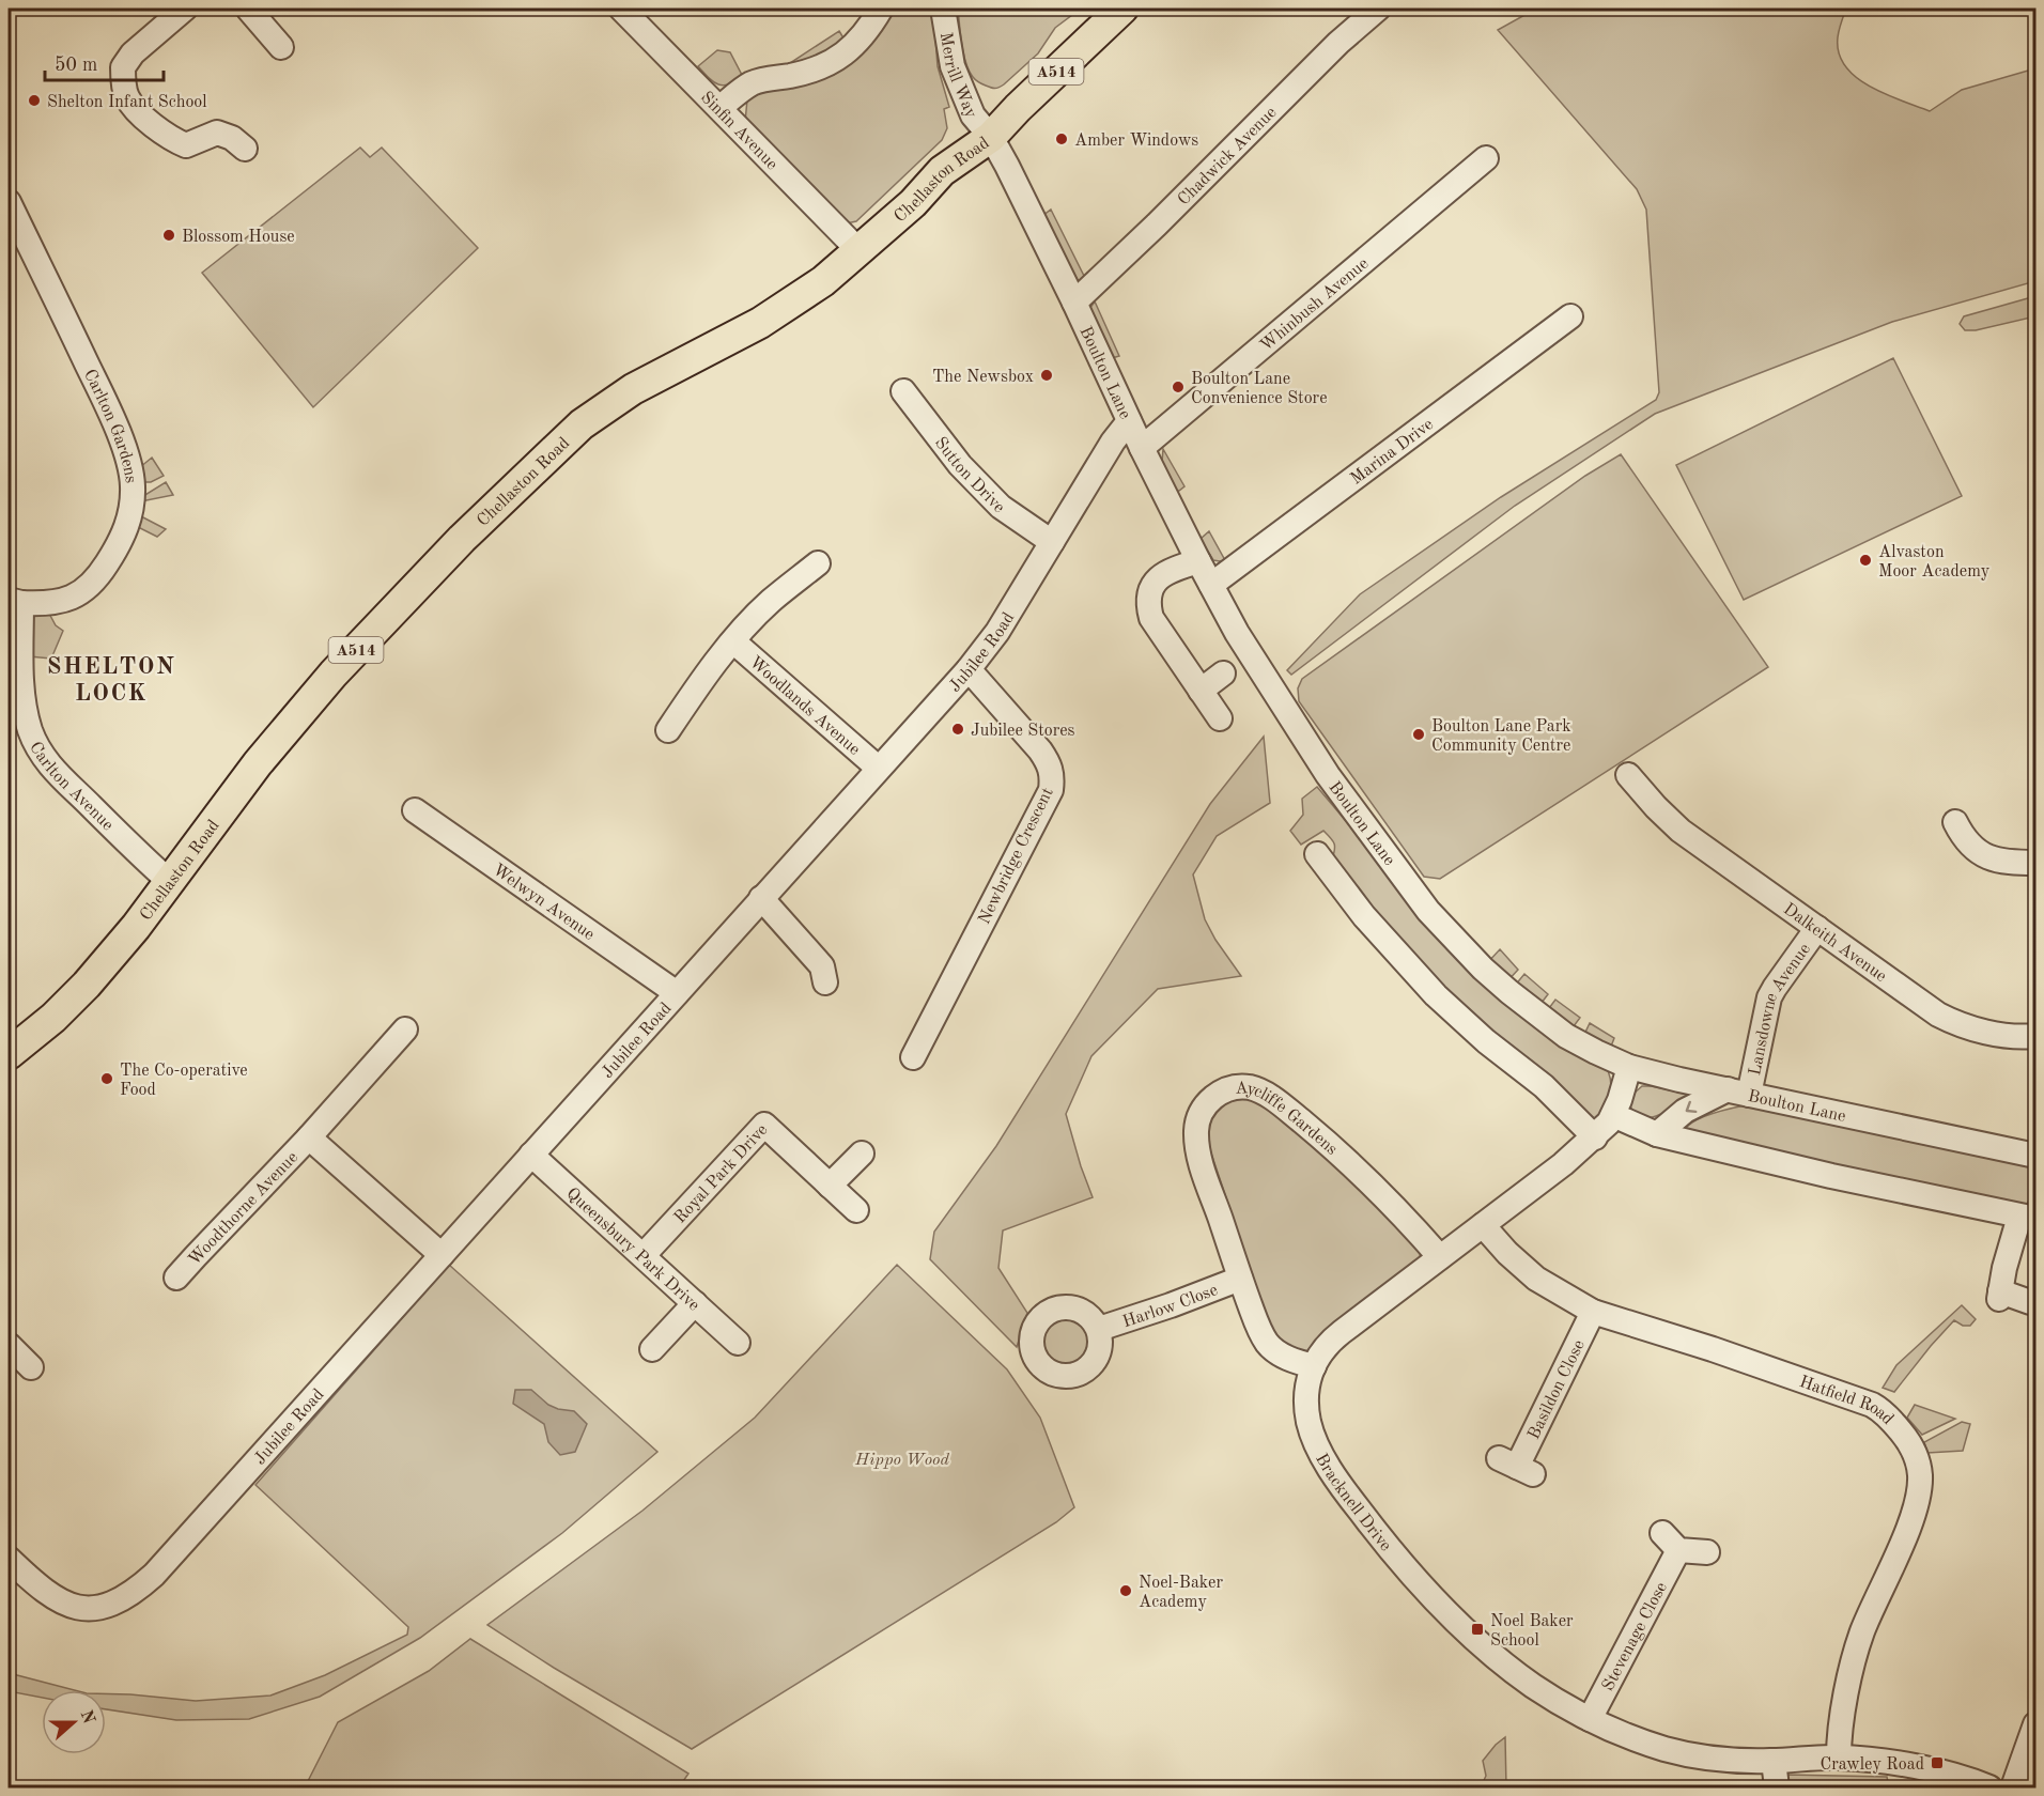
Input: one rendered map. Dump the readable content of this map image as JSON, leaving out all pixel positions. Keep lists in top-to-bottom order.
{
  "streets": {
    "main road": ["A514", "Chellaston Road"],
    "street": [
      "Merrill Way",
      "Sinfin Avenue",
      "Chadwick Avenue",
      "Whinbush Avenue",
      "Boulton Lane",
      "Carlton Gardens",
      "Marina Drive",
      "Sutton Drive",
      "Jubilee Road",
      "Woodlands Avenue",
      "Carlton Avenue",
      "Newbridge Crescent",
      "Welwyn Avenue",
      "Dalkeith Avenue",
      "Lansdowne Avenue",
      "Aycliffe Gardens",
      "Royal Park Drive",
      "Woodthorne Avenue",
      "Queensbury Park Drive",
      "Harlow Close",
      "Basildon Close",
      "Hatfield Road",
      "Bracknell Drive",
      "Stevenage Close"
    ]
  },
  "crossings": [
    ["Merrill Way", "Chellaston Road"],
    ["Merrill Way", "Boulton Lane"],
    ["Sinfin Avenue", "Chellaston Road"],
    ["Chadwick Avenue", "Boulton Lane"],
    ["Chellaston Road", "Boulton Lane"],
    ["Chellaston Road", "Carlton Avenue"],
    ["Whinbush Avenue", "Boulton Lane"],
    ["Boulton Lane", "Marina Drive"],
    ["Boulton Lane", "Jubilee Road"],
    ["Boulton Lane", "Lansdowne Avenue"],
    ["Carlton Gardens", "Carlton Avenue"],
    ["Sutton Drive", "Jubilee Road"],
    ["Jubilee Road", "Woodlands Avenue"],
    ["Jubilee Road", "Newbridge Crescent"],
    ["Jubilee Road", "Welwyn Avenue"],
    ["Jubilee Road", "Woodthorne Avenue"],
    ["Jubilee Road", "Queensbury Park Drive"],
    ["Dalkeith Avenue", "Lansdowne Avenue"],
    ["Aycliffe Gardens", "Harlow Close"],
    ["Aycliffe Gardens", "Bracknell Drive"],
    ["Royal Park Drive", "Queensbury Park Drive"],
    ["Basildon Close", "Hatfield Road"],
    ["Hatfield Road", "Bracknell Drive"],
    ["Bracknell Drive", "Stevenage Close"]
  ],
  "districts": ["SHELTON LOCK"],
  "parks": ["Hippo Wood"],
  "places": {
    "other": [
      "Shelton Infant School",
      "Amber Windows",
      "Blossom House",
      "The Newsbox",
      "Boulton Lane Convenience Store",
      "Alvaston Moor Academy",
      "Jubilee Stores",
      "Boulton Lane Park Community Centre",
      "The Co-operative Food",
      "Noel-Baker Academy"
    ],
    "transit": ["Noel Baker School", "Crawley Road"]
  },
  "scale_bar": "50 m",
  "north": "right"
}
